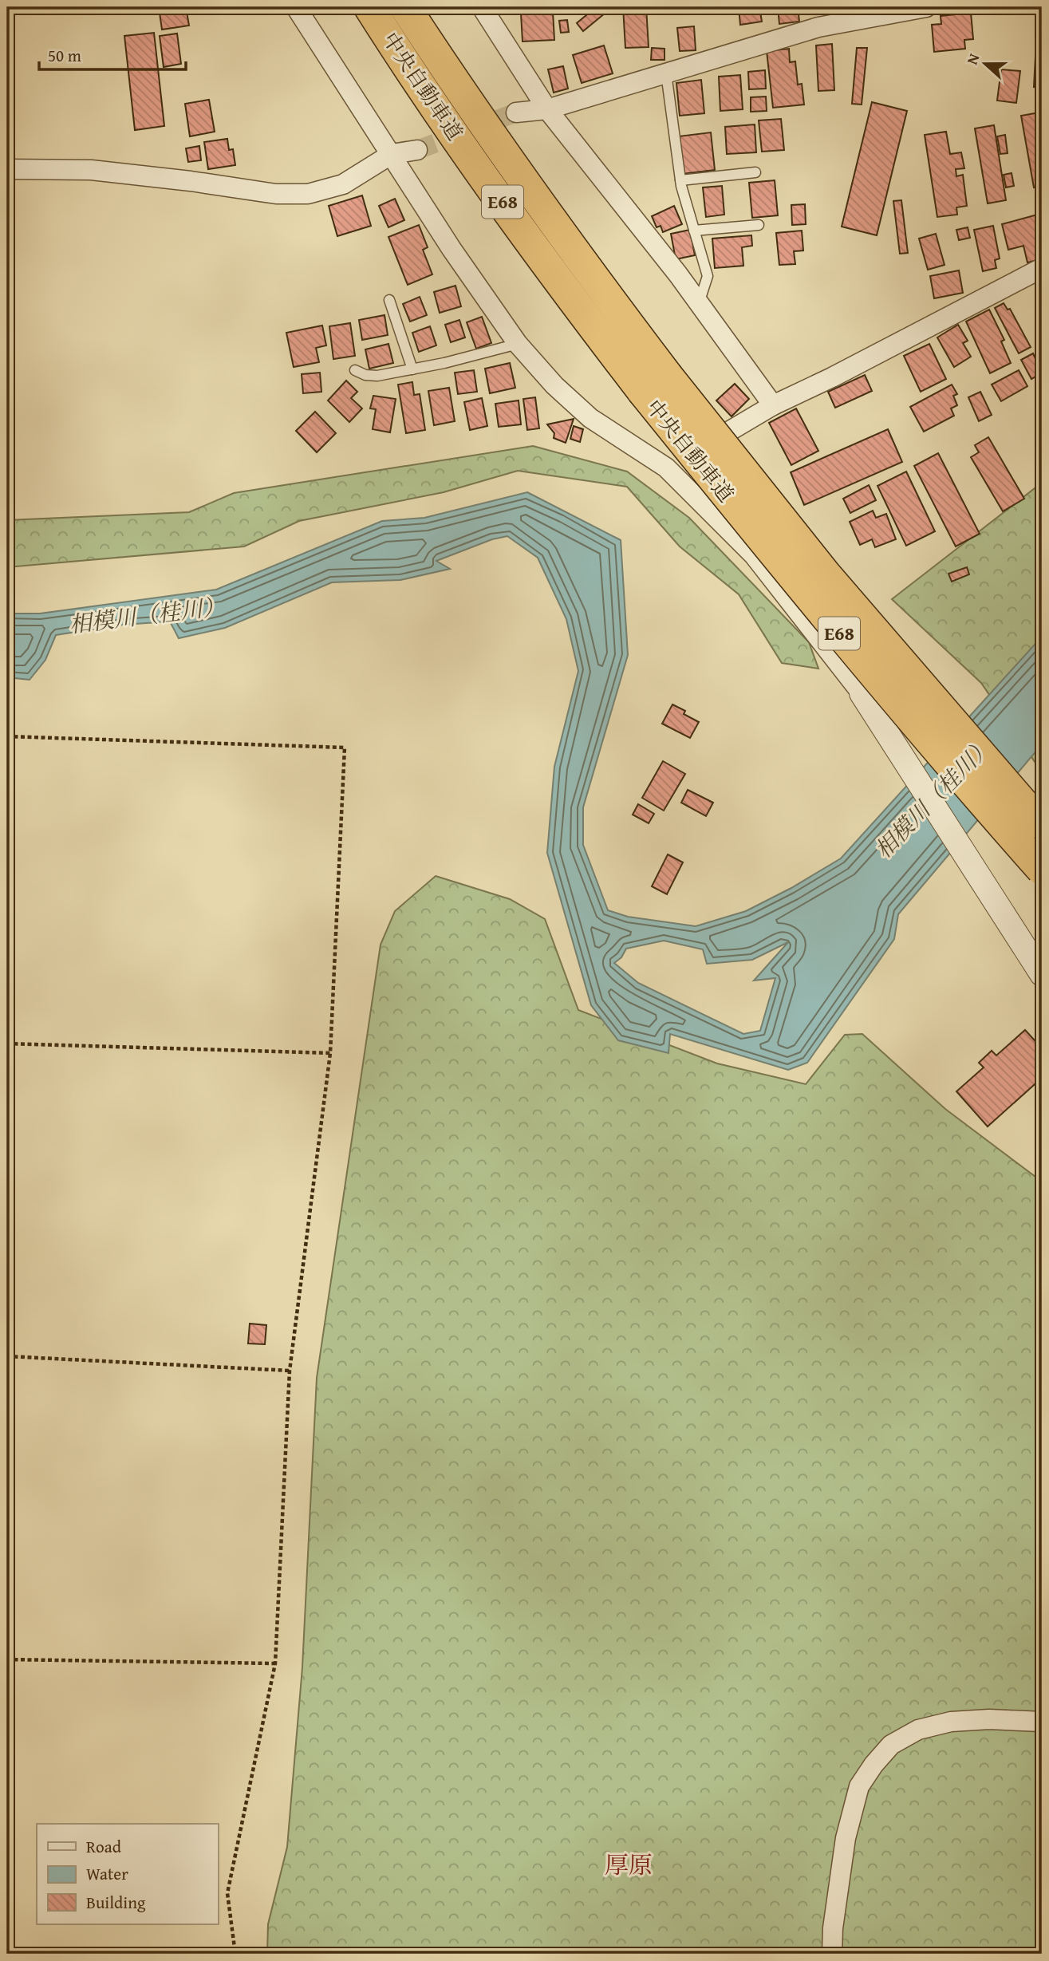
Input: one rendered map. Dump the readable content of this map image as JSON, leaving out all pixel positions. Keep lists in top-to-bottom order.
{
  "streets": {
    "highway": ["中央自動車道", "E68"]
  },
  "districts": ["厚原"],
  "water": ["相模川（桂川）"],
  "legend": ["Road", "Water", "Building"],
  "scale_bar": "50 m",
  "north": "left"
}
